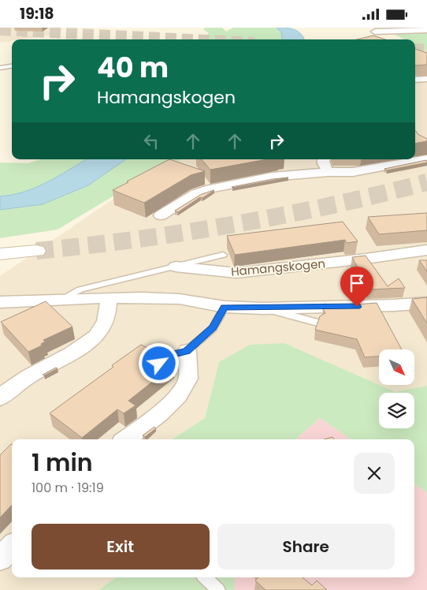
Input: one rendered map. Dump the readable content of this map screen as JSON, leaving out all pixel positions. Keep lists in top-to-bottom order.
{
  "streets": {
    "street": ["Hamangskogen"]
  },
  "north": "bottom right",
  "page": {
    "status": "19:18",
    "turn": ["40 m", "Hamangskogen"],
    "heading": ["1 min", "100 m · 19:19"],
    "buttons": ["Exit", "Share"]
  }
}
